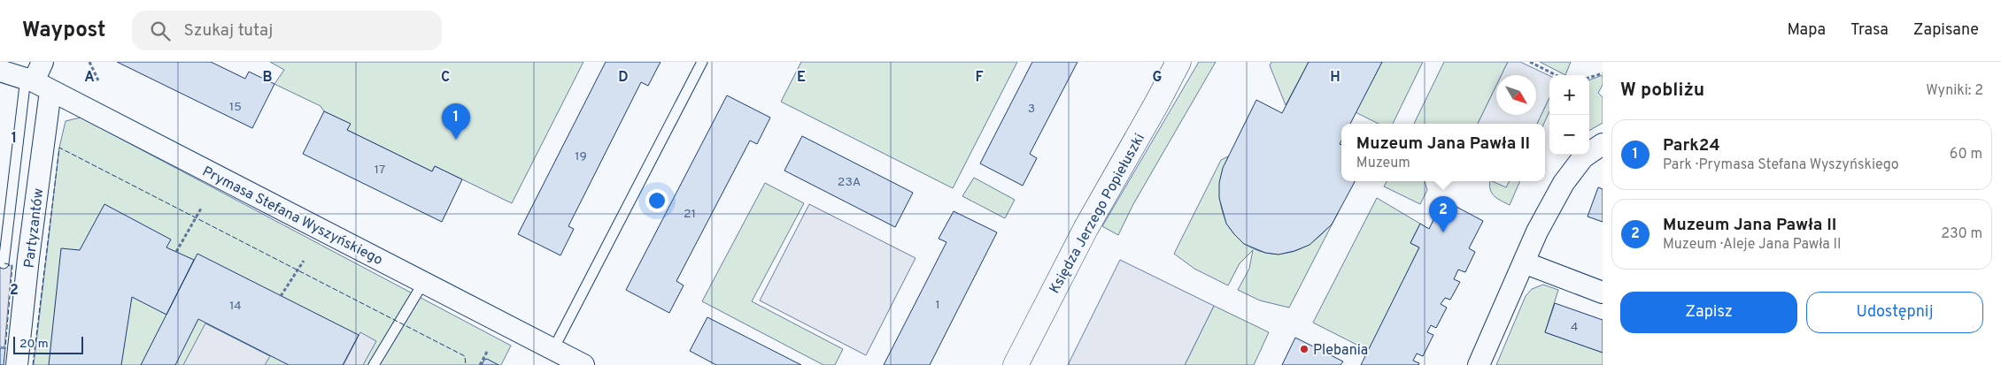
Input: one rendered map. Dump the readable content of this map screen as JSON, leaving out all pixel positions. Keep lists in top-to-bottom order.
{
  "streets": {
    "street": ["Księdza Jerzego Popiełuszki", "Prymasa Stefana Wyszyńskiego", "Partyzantów"]
  },
  "crossings": [
    ["Prymasa Stefana Wyszyńskiego", "Partyzantów"]
  ],
  "places": ["Plebania"],
  "house_numbers": [
    "15",
    "3",
    "19",
    "17",
    "23A",
    "21",
    "1",
    "14",
    "4"
  ],
  "scale_bar": "20 m",
  "north": "bottom right",
  "page": {
    "header": "Waypost",
    "search": "Szukaj tutaj",
    "nav": ["Mapa", "Trasa", "Zapisane"],
    "heading": ["W pobliżu", "Wyniki: 2"],
    "map_buttons": ["+", "−"],
    "pins": ["1", "2"],
    "list": [
      {
        "mark": "1",
        "name": "Park24",
        "note": "Park · Prymasa Stefana Wyszyńskiego",
        "value": "60 m"
      },
      {
        "mark": "2",
        "name": "Muzeum Jana Pawła II",
        "note": "Muzeum · Aleje Jana Pawła II",
        "value": "230 m"
      }
    ],
    "popup": ["Muzeum Jana Pawła II", "Muzeum"],
    "buttons": ["Zapisz", "Udostępnij"],
    "scale": "20 m"
  },
  "grid": {
    "columns": [
      "A",
      "B",
      "C",
      "D",
      "E",
      "F",
      "G",
      "H"
    ],
    "rows": ["1", "2"]
  }
}
